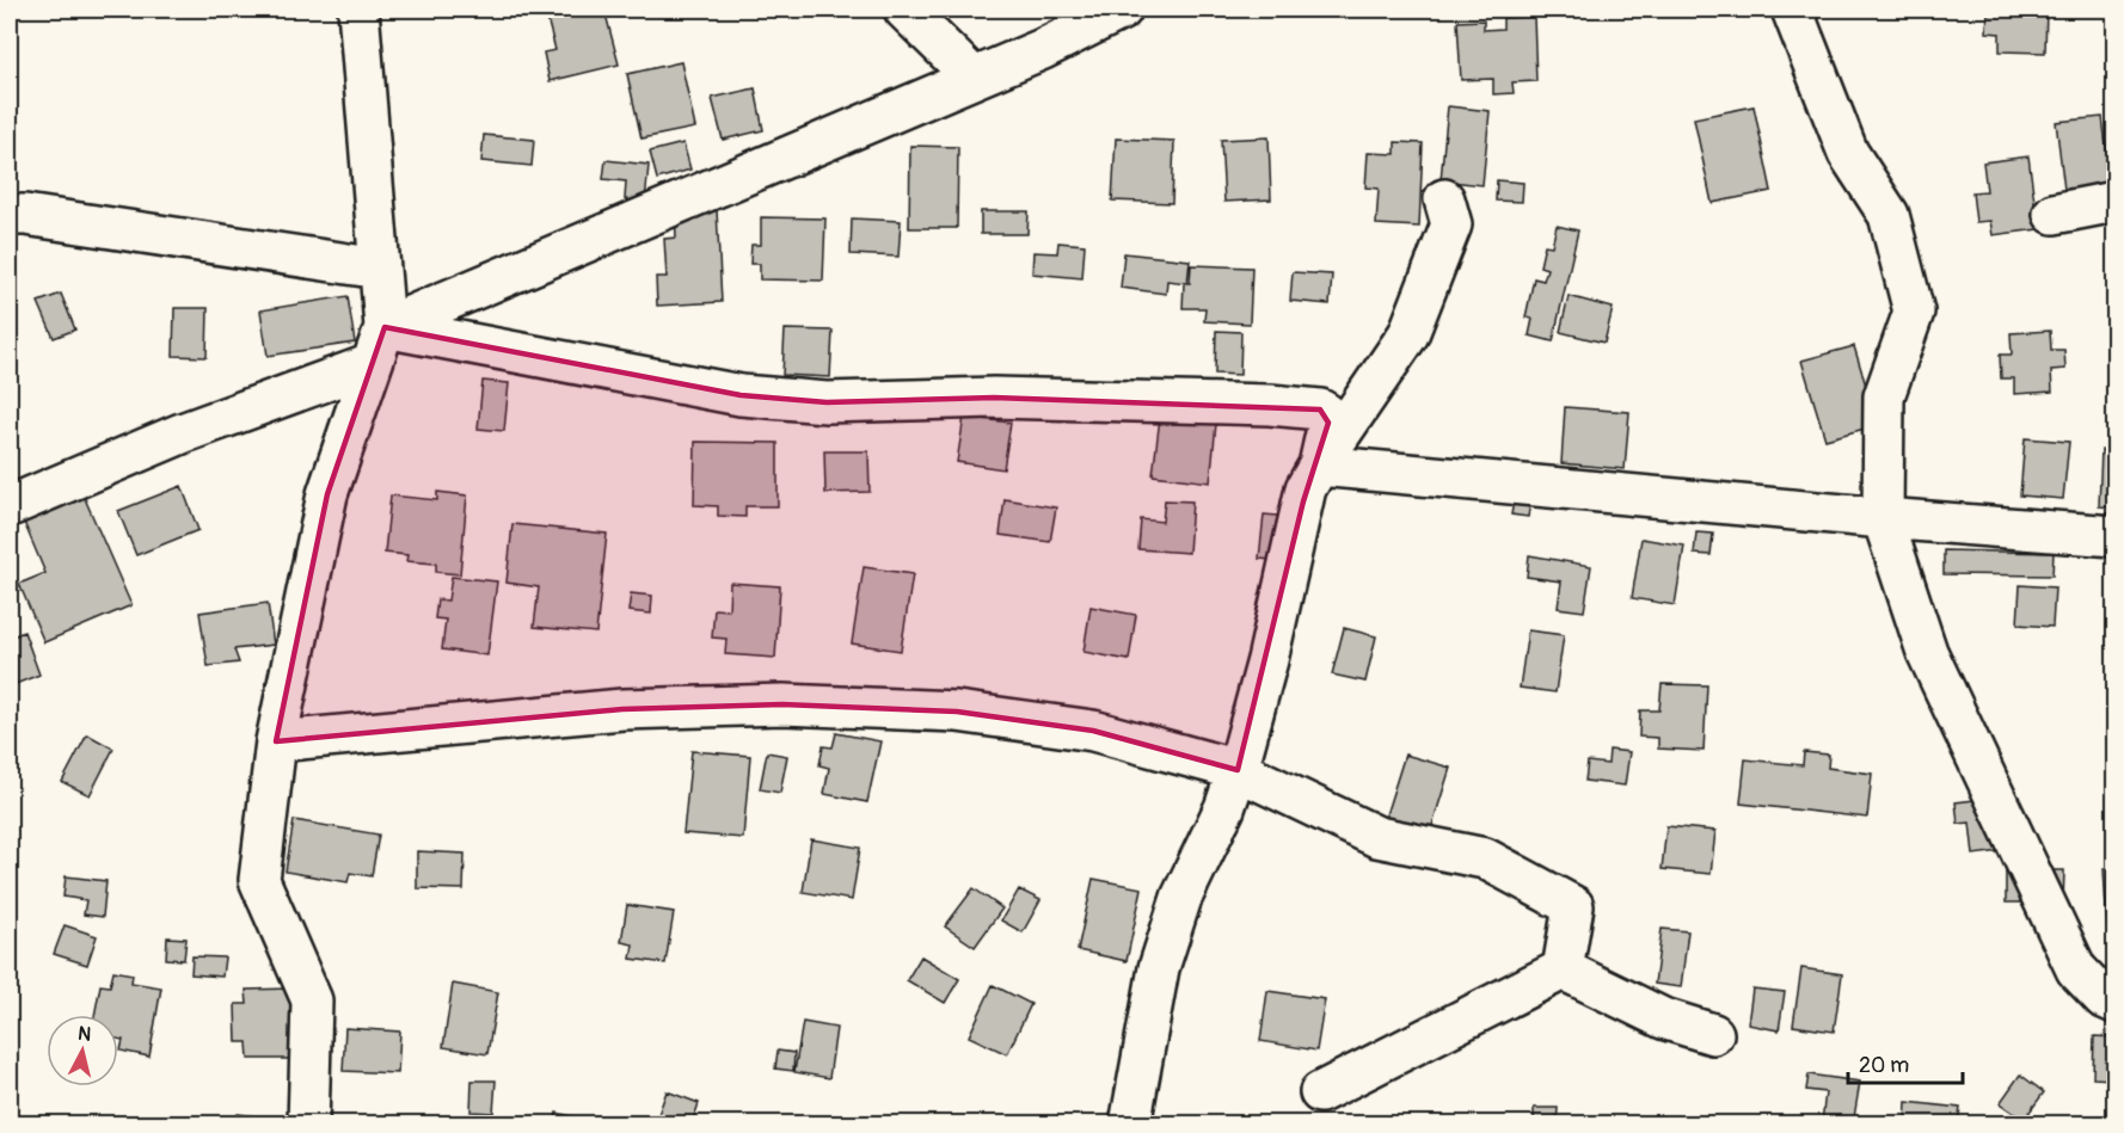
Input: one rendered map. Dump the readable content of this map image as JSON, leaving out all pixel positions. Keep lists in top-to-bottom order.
{
  "scale_bar": "20 m",
  "north": "top"
}
